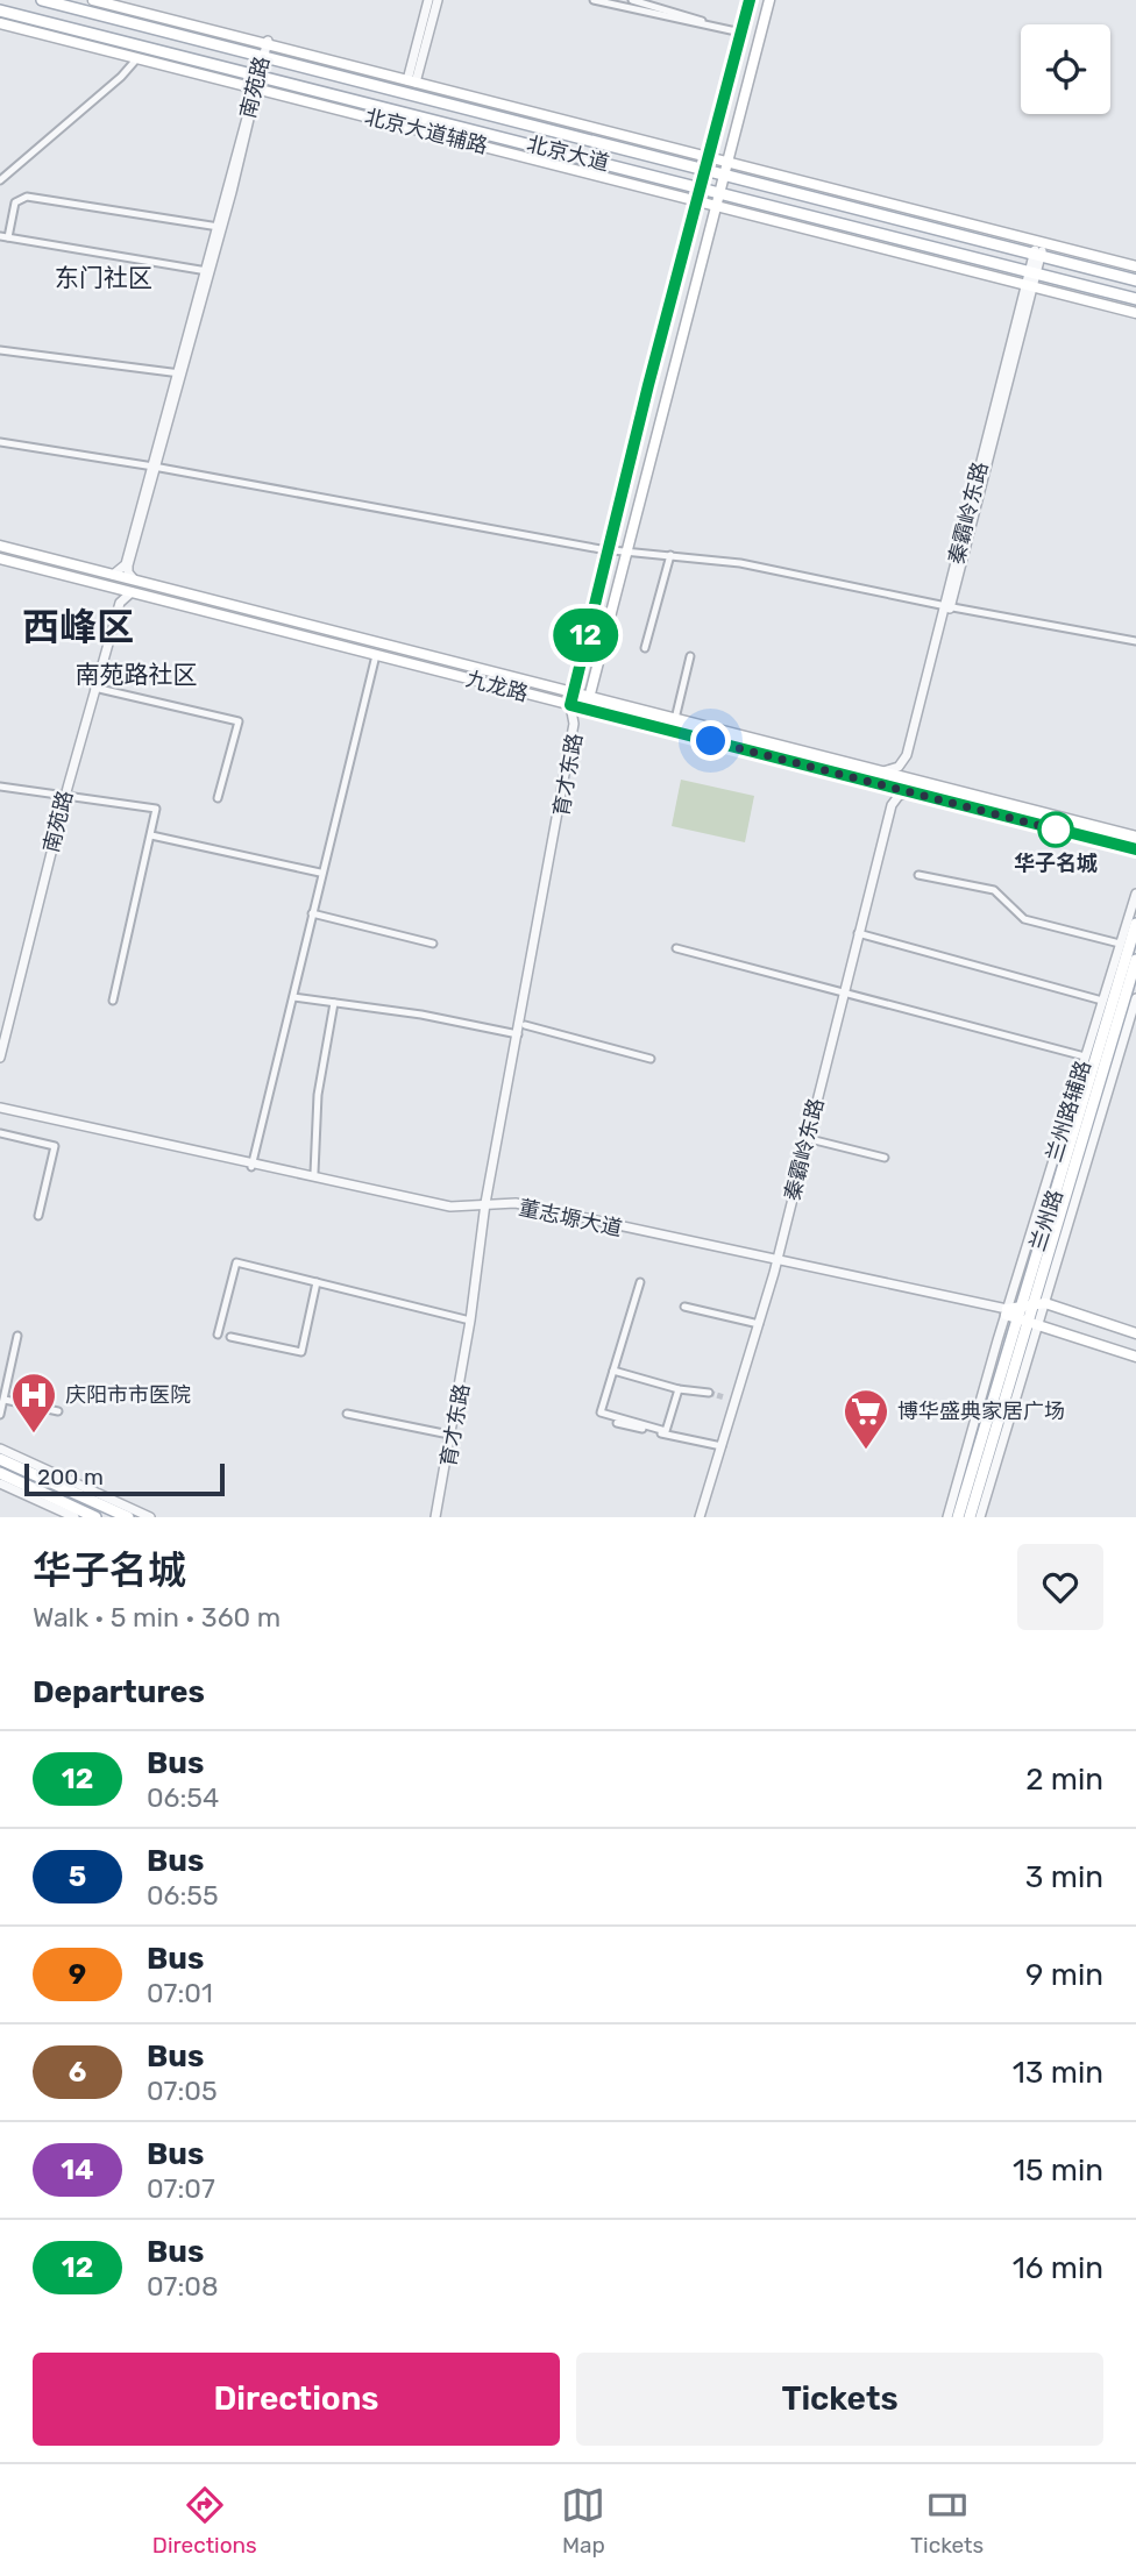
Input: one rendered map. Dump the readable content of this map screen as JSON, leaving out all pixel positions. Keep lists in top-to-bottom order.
{
  "streets": {
    "main road": [
      "北京大道辅路",
      "北京大道",
      "九龙路",
      "育才东路",
      "董志塬大道",
      "兰州路"
    ],
    "street": ["南苑路", "秦霸岭东路", "兰州路辅路"]
  },
  "crossings": [
    ["南苑路", "北京大道辅路"],
    ["南苑路", "北京大道"],
    ["南苑路", "九龙路"],
    ["北京大道辅路", "秦霸岭东路"],
    ["北京大道辅路", "育才东路"],
    ["北京大道", "秦霸岭东路"],
    ["北京大道", "育才东路"],
    ["秦霸岭东路", "九龙路"],
    ["秦霸岭东路", "董志塬大道"],
    ["九龙路", "育才东路"],
    ["育才东路", "董志塬大道"],
    ["兰州路辅路", "董志塬大道"],
    ["兰州路辅路", "兰州路"],
    ["董志塬大道", "兰州路"]
  ],
  "districts": ["东门社区", "西峰区", "南苑路社区"],
  "places": {
    "other": ["华子名城"],
    "hospital": ["庆阳市市医院"],
    "supermarket": ["博华盛典家居广场"]
  },
  "lines": ["bus line 12"],
  "scale_bar": "200 m",
  "page": {
    "on_map": "12",
    "scale": "200 m",
    "heading": [
      ["华子名城", "Walk · 5 min · 360 m"],
      "Departures"
    ],
    "list": [
      {
        "mark": "12",
        "name": "Bus",
        "note": "06:54",
        "value": "2 min"
      },
      {
        "mark": "5",
        "name": "Bus",
        "note": "06:55",
        "value": "3 min"
      },
      {
        "mark": "9",
        "name": "Bus",
        "note": "07:01",
        "value": "9 min"
      },
      {
        "mark": "6",
        "name": "Bus",
        "note": "07:05",
        "value": "13 min"
      },
      {
        "mark": "14",
        "name": "Bus",
        "note": "07:07",
        "value": "15 min"
      },
      {
        "mark": "12",
        "name": "Bus",
        "note": "07:08",
        "value": "16 min"
      }
    ],
    "buttons": ["Directions", "Tickets"],
    "tabs": ["Directions", "Map", "Tickets"]
  }
}
